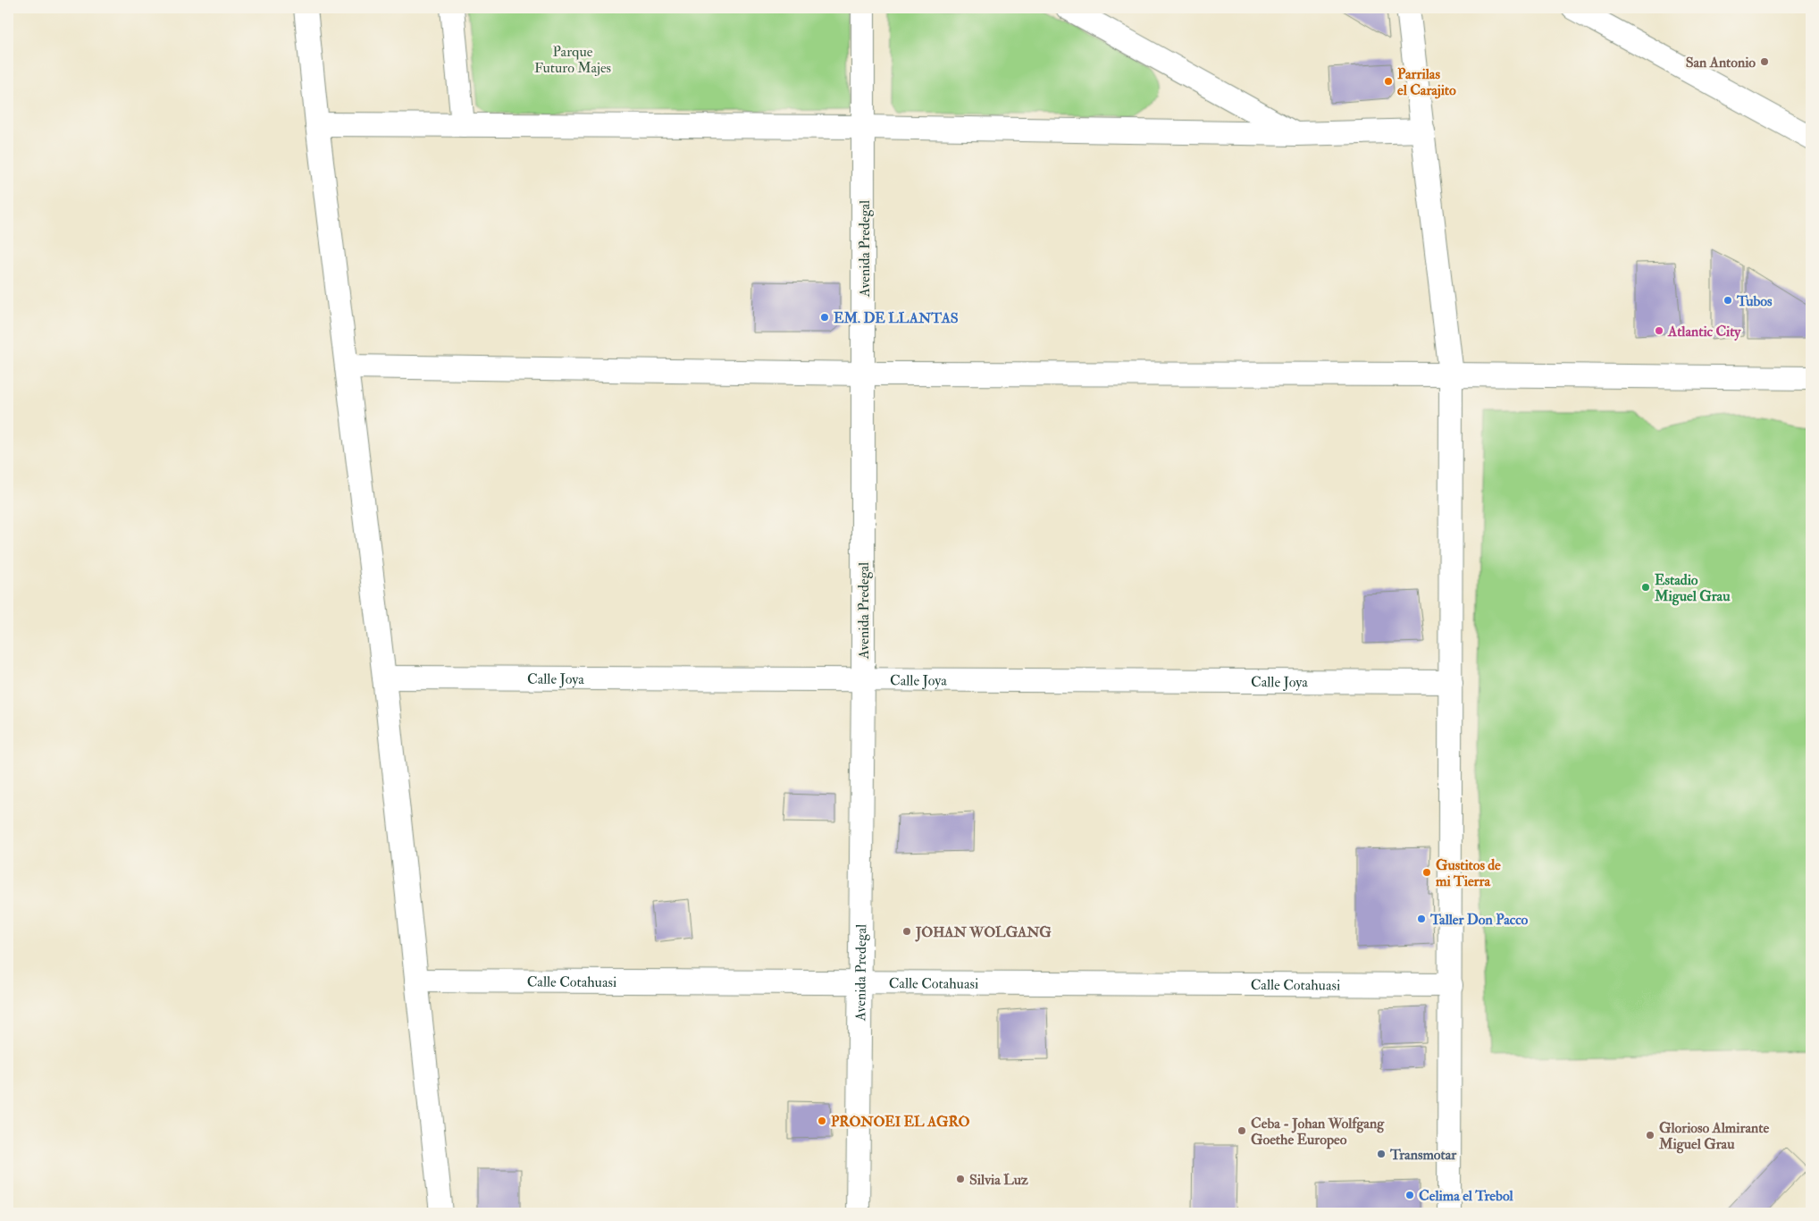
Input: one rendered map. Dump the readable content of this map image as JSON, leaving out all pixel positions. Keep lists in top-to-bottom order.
{
  "streets": {
    "street": ["Avenida Predegal", "Calle Joya", "Calle Cotahuasi"]
  },
  "crossings": [
    ["Avenida Predegal", "Calle Joya"],
    ["Avenida Predegal", "Calle Cotahuasi"]
  ],
  "parks": ["Parque Futuro Majes"],
  "places": [
    "San Antonio",
    "Parrilas el Carajito",
    "Tubos",
    "EM. DE LLANTAS",
    "Atlantic City",
    "Estadio Miguel Grau",
    "Gustitos de mi Tierra",
    "Taller Don Pacco",
    "JOHAN WOLGANG",
    "PRONOEI EL AGRO",
    "Ceba - Johan Wolfgang Goethe Europeo",
    "Glorioso Almirante Miguel Grau",
    "Transmotar",
    "Silvia Luz",
    "Celima el Trebol"
  ]
}
